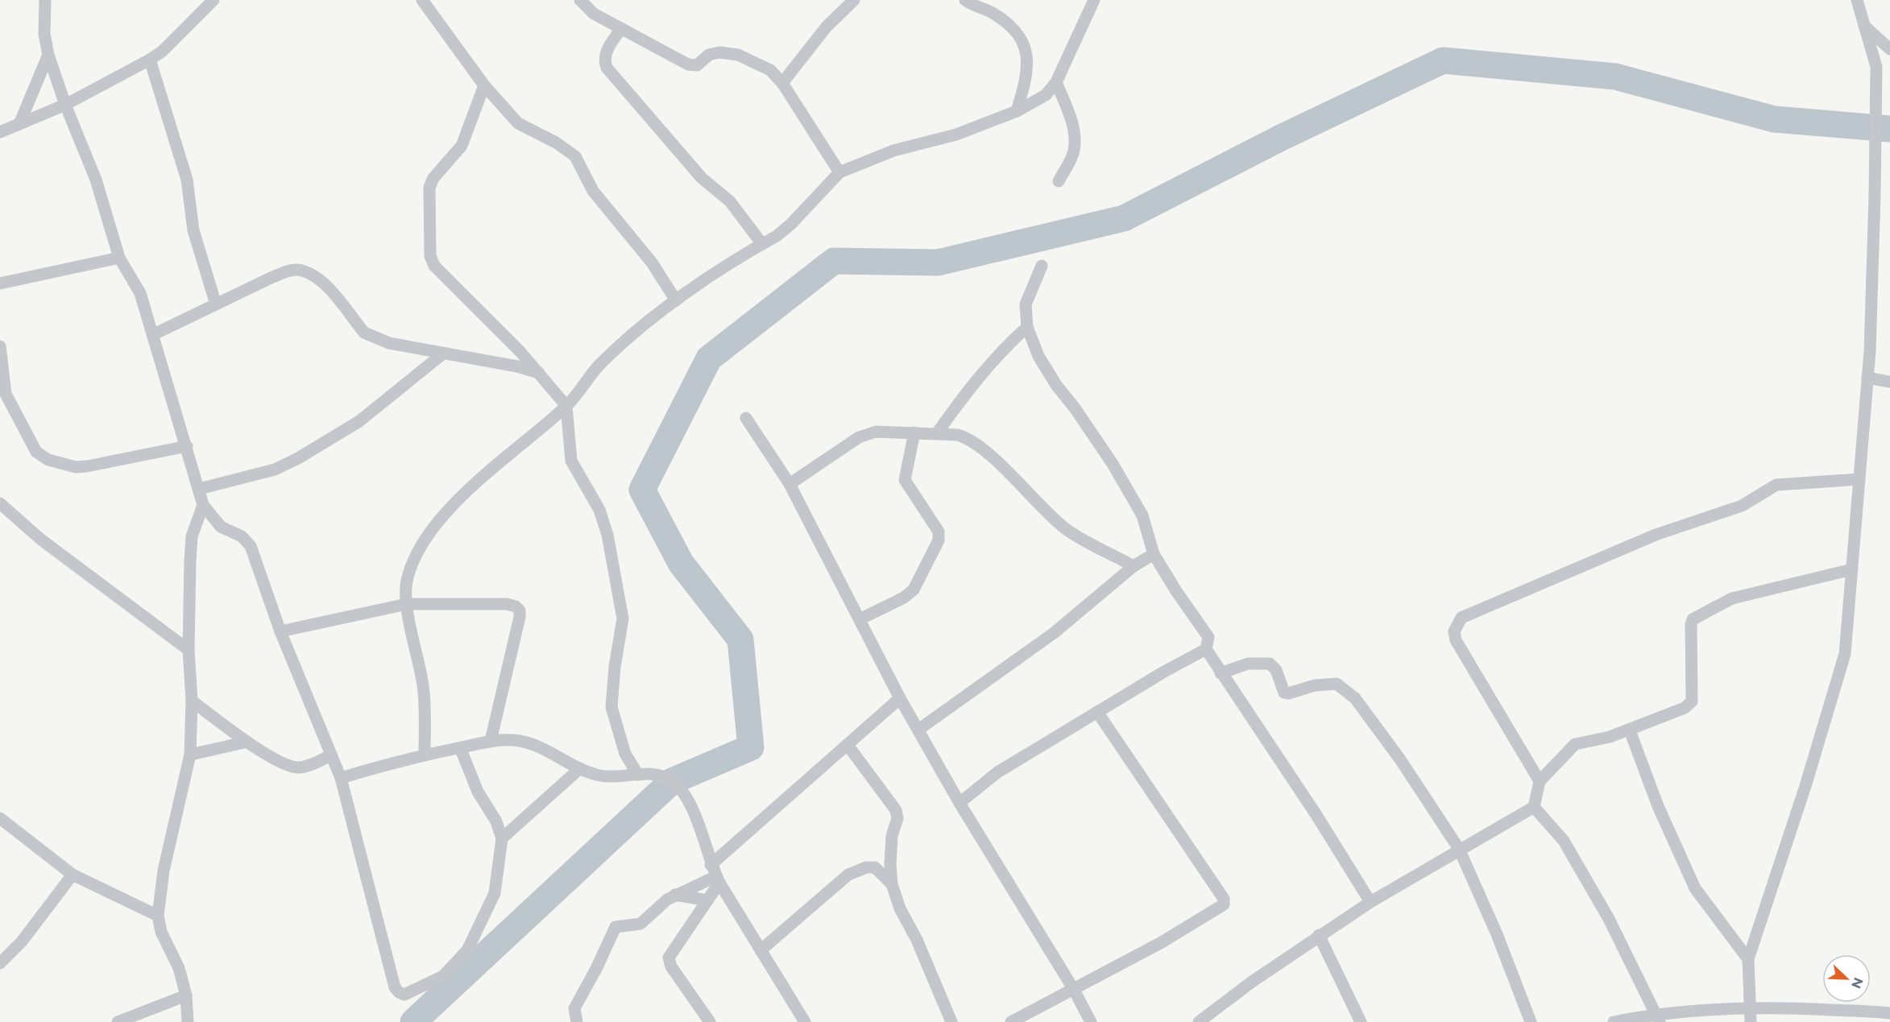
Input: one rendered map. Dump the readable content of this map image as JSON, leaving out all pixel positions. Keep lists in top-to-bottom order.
{
  "north": "bottom right"
}
